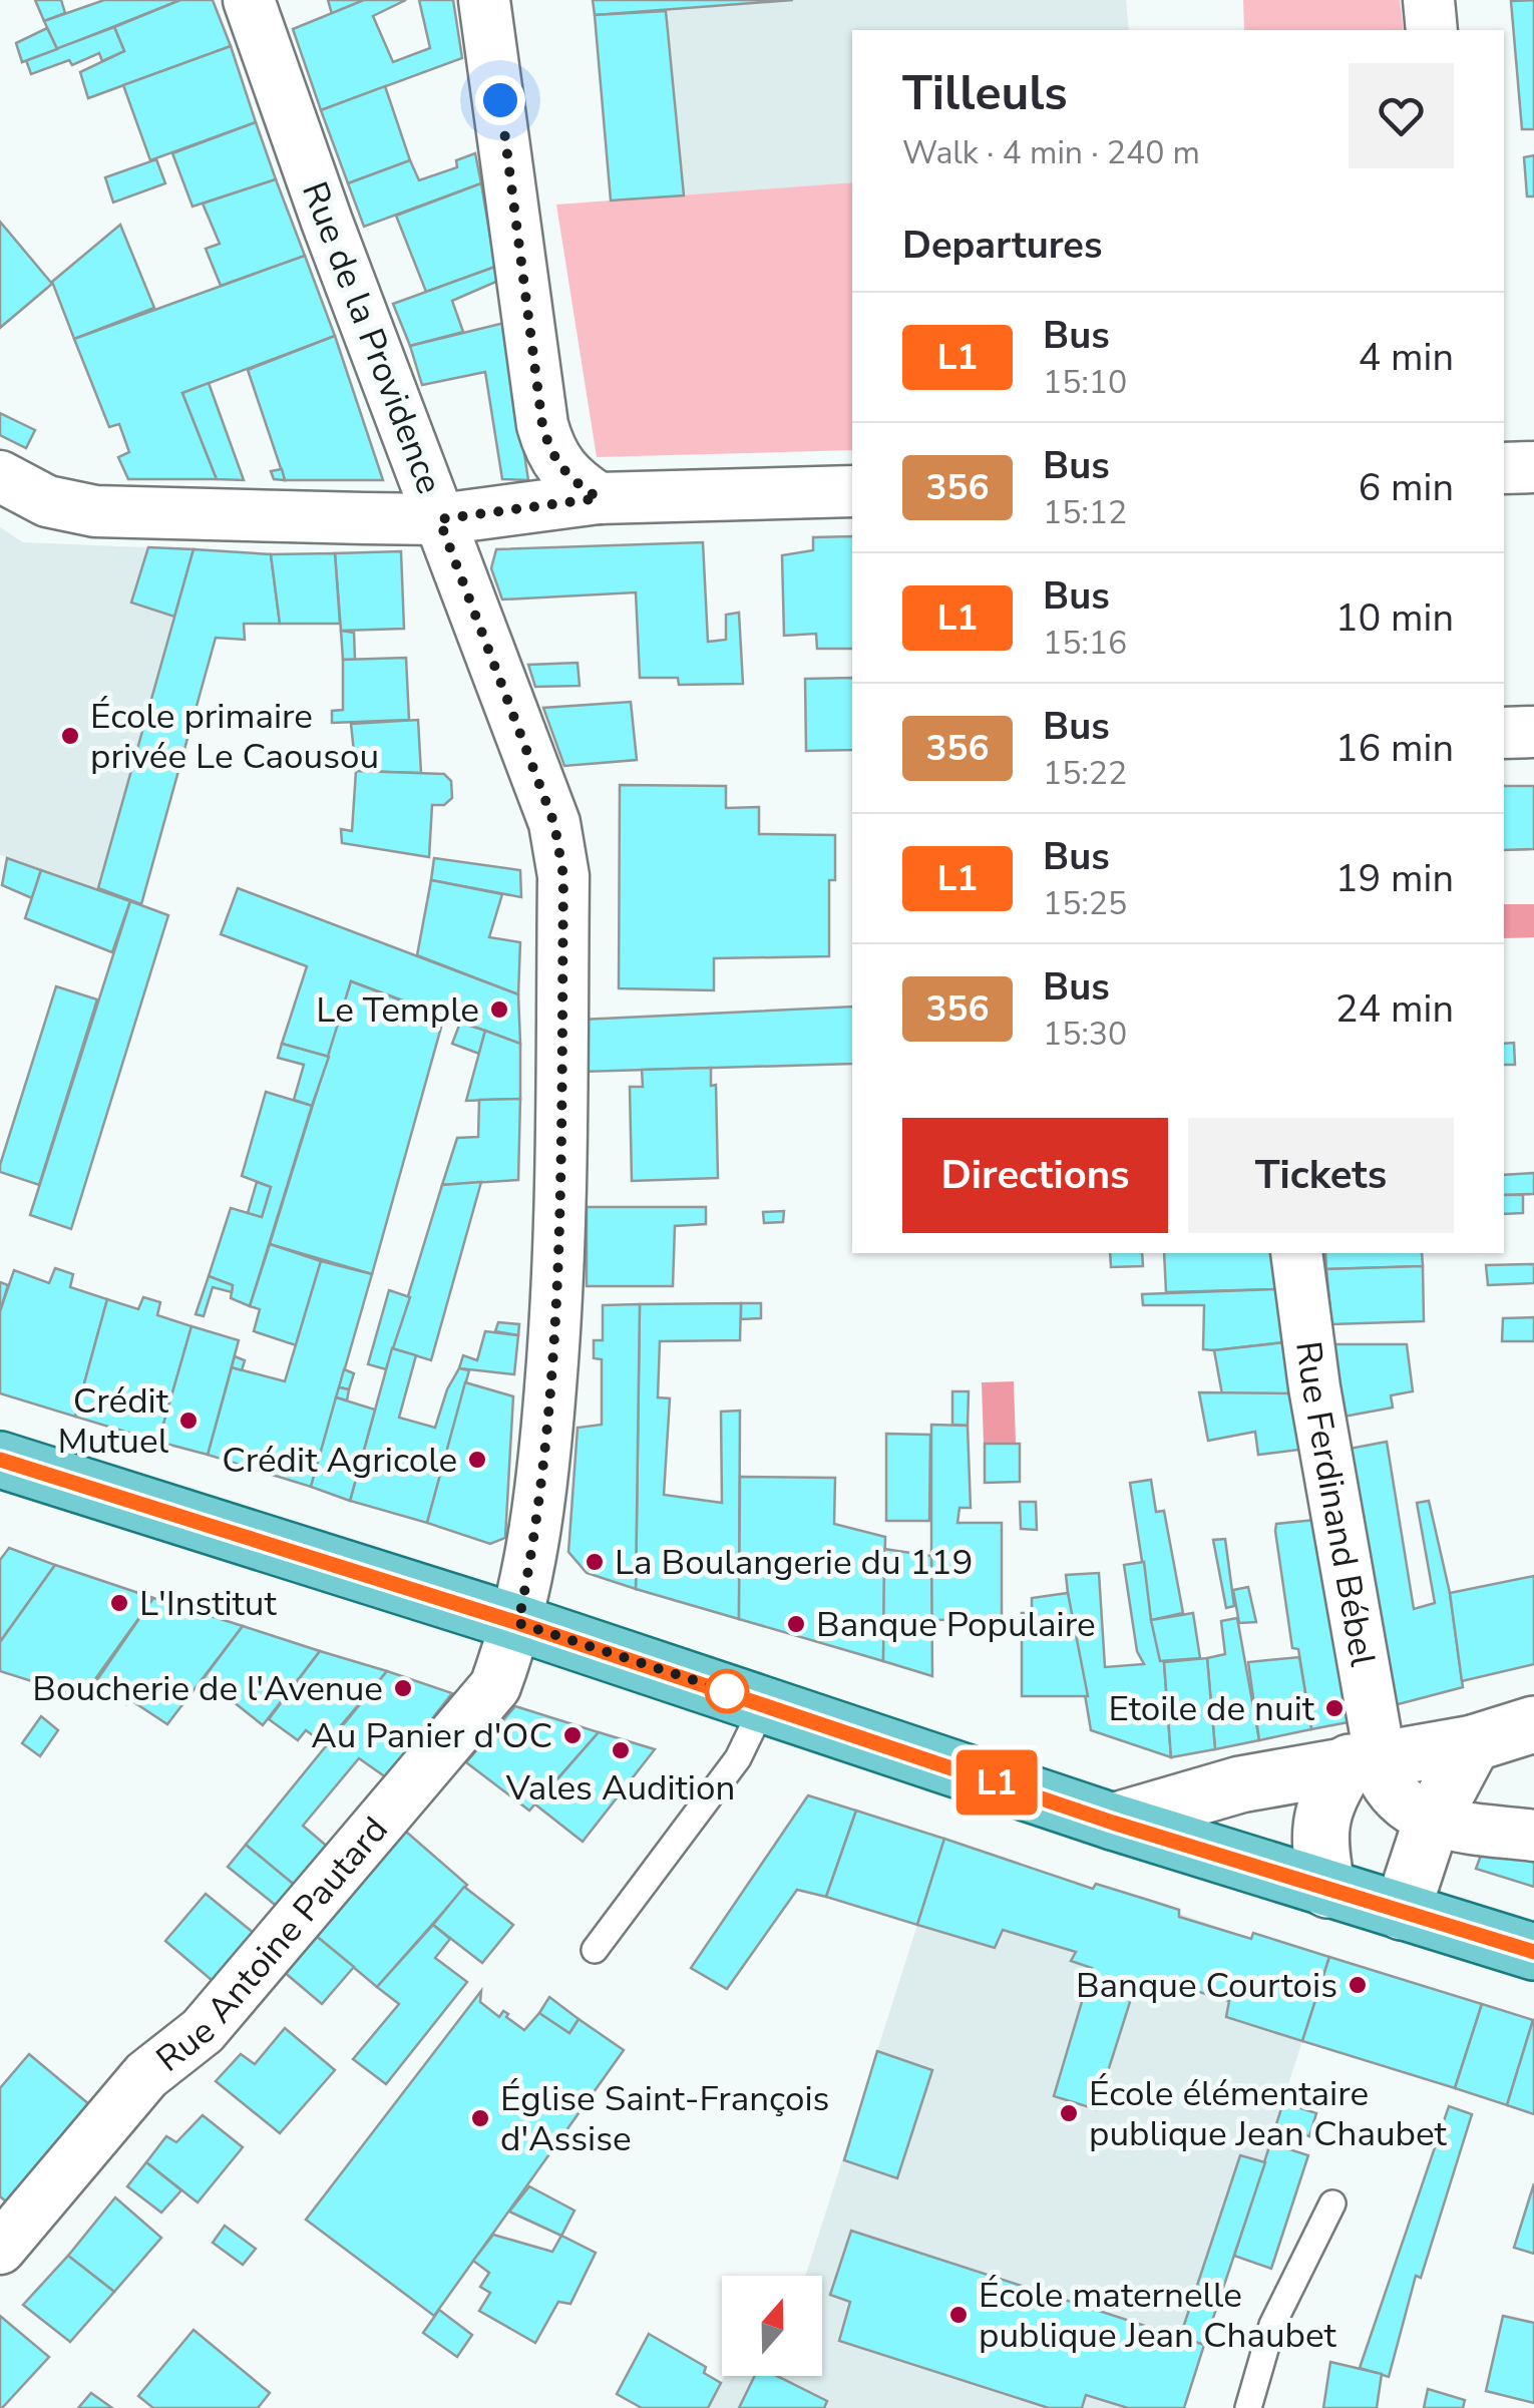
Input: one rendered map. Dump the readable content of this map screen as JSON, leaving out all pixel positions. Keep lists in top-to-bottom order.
{
  "streets": {
    "street": ["Rue de la Providence", "Rue Ferdinand Bébel", "Rue Antoine Pautard"]
  },
  "crossings": [
    ["Rue de la Providence", "Rue Antoine Pautard"]
  ],
  "places": [
    "École primaire privée Le Caousou",
    "Le Temple",
    "Crédit Mutuel",
    "Crédit Agricole",
    "La Boulangerie du 119",
    "L'Institut",
    "Banque Populaire",
    "Boucherie de l'Avenue",
    "Etoile de nuit",
    "Au Panier d'OC",
    "Vales Audition",
    "Banque Courtois",
    "École élémentaire publique Jean Chaubet",
    "Église Saint-François d'Assise",
    "École maternelle publique Jean Chaubet"
  ],
  "lines": ["bus line L1"],
  "north": "top",
  "page": {
    "on_map": "L1",
    "heading": [
      ["Tilleuls", "Walk · 4 min · 240 m"],
      "Departures"
    ],
    "list": [
      {
        "mark": "L1",
        "name": "Bus",
        "note": "15:10",
        "value": "4 min"
      },
      {
        "mark": "356",
        "name": "Bus",
        "note": "15:12",
        "value": "6 min"
      },
      {
        "mark": "L1",
        "name": "Bus",
        "note": "15:16",
        "value": "10 min"
      },
      {
        "mark": "356",
        "name": "Bus",
        "note": "15:22",
        "value": "16 min"
      },
      {
        "mark": "L1",
        "name": "Bus",
        "note": "15:25",
        "value": "19 min"
      },
      {
        "mark": "356",
        "name": "Bus",
        "note": "15:30",
        "value": "24 min"
      }
    ],
    "buttons": ["Directions", "Tickets"]
  }
}
